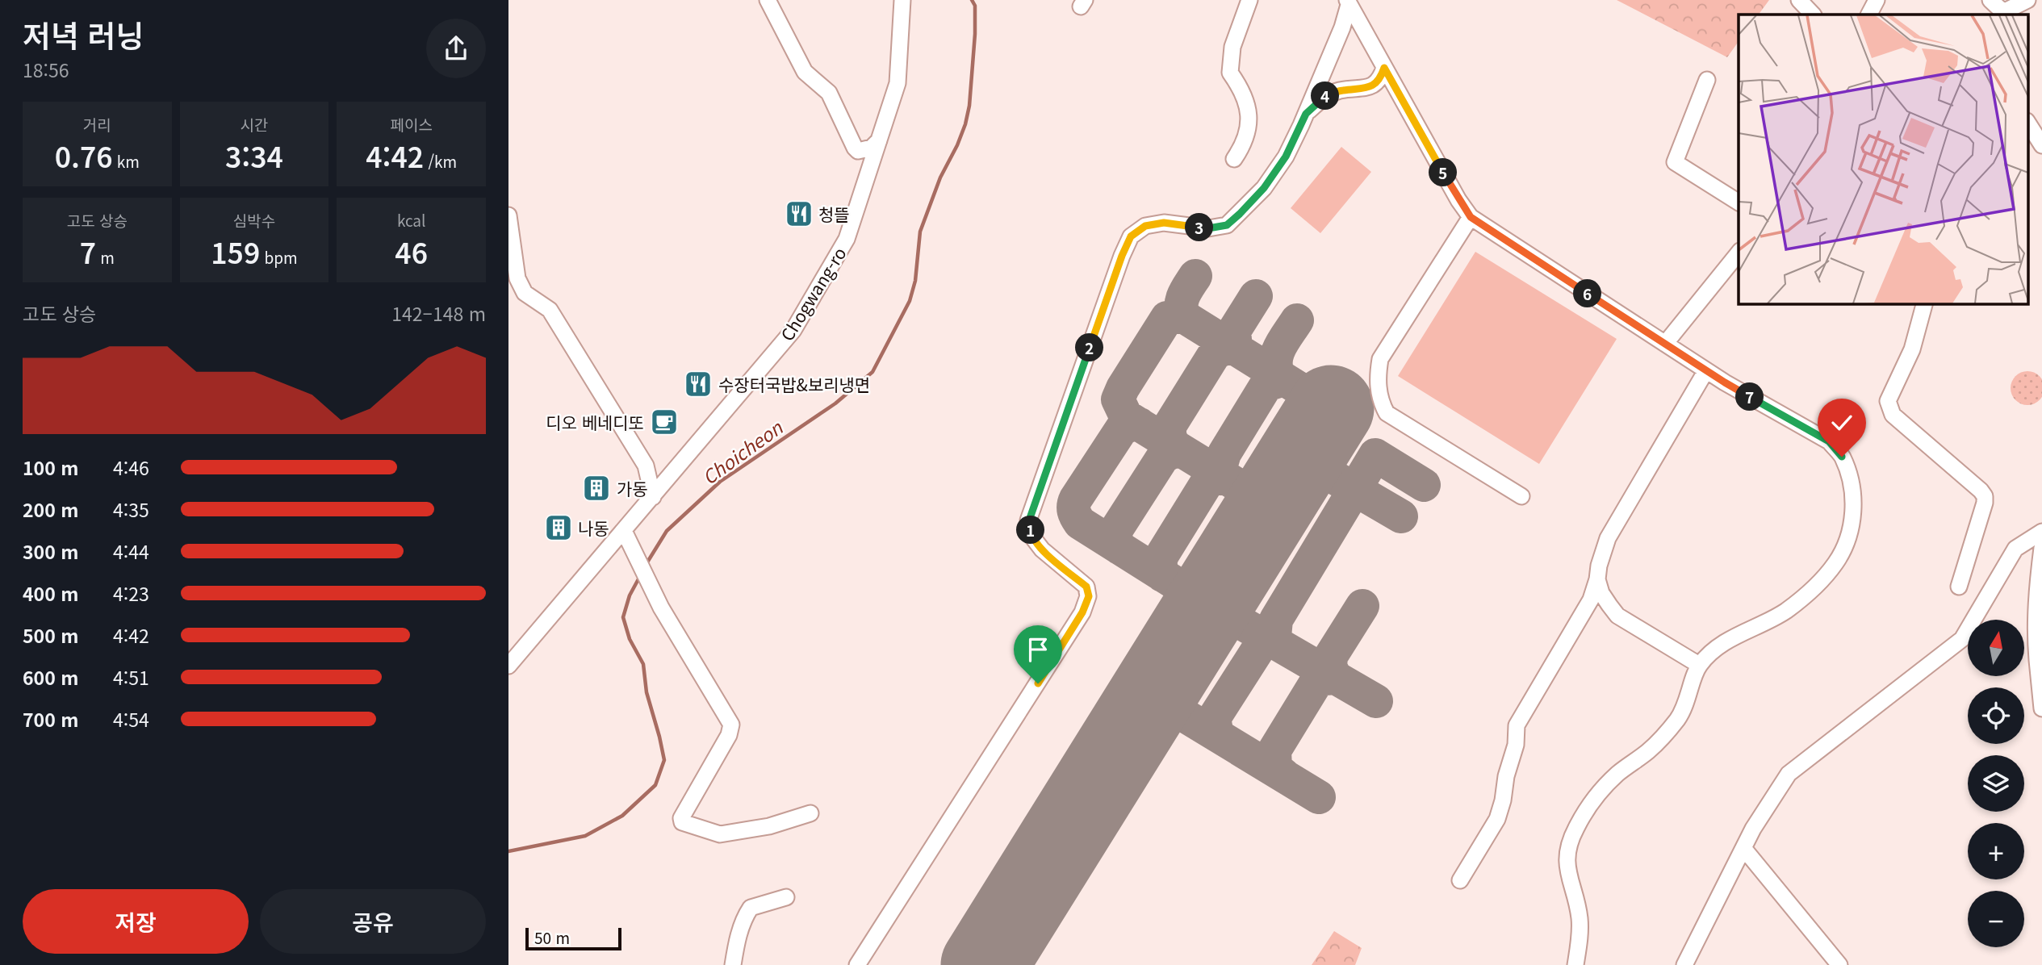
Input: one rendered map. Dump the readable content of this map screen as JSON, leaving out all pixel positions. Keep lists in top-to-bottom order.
{
  "streets": {
    "street": ["Chogwang-ro"]
  },
  "water": ["Choicheon"],
  "places": {
    "restaurant": ["청뜰", "수장터국밥&보리냉면"],
    "cafe": ["디오 베네디또"],
    "building": ["가동", "나동"]
  },
  "scale_bar": "50 m",
  "north": "top",
  "page": {
    "heading": ["저녁 러닝", "18:56"],
    "pins": [
      "4",
      "5",
      "3",
      "6",
      "2",
      "7",
      "1"
    ],
    "stats": [
      ["거리", "0.76 km"],
      ["시간", "3:34"],
      ["페이스", "4:42 /km"],
      ["고도 상승", "7 m"],
      ["심박수", "159 bpm"],
      ["kcal", "46"]
    ],
    "chart": ["고도 상승", "142–148 m"],
    "list": [
      {
        "name": "100 m",
        "note": "4:46"
      },
      {
        "name": "200 m",
        "note": "4:35"
      },
      {
        "name": "300 m",
        "note": "4:44"
      },
      {
        "name": "400 m",
        "note": "4:23"
      },
      {
        "name": "500 m",
        "note": "4:42"
      },
      {
        "name": "600 m",
        "note": "4:51"
      },
      {
        "name": "700 m",
        "note": "4:54"
      }
    ],
    "map_buttons": ["+", "−"],
    "buttons": ["저장", "공유"],
    "scale": "50 m"
  }
}
